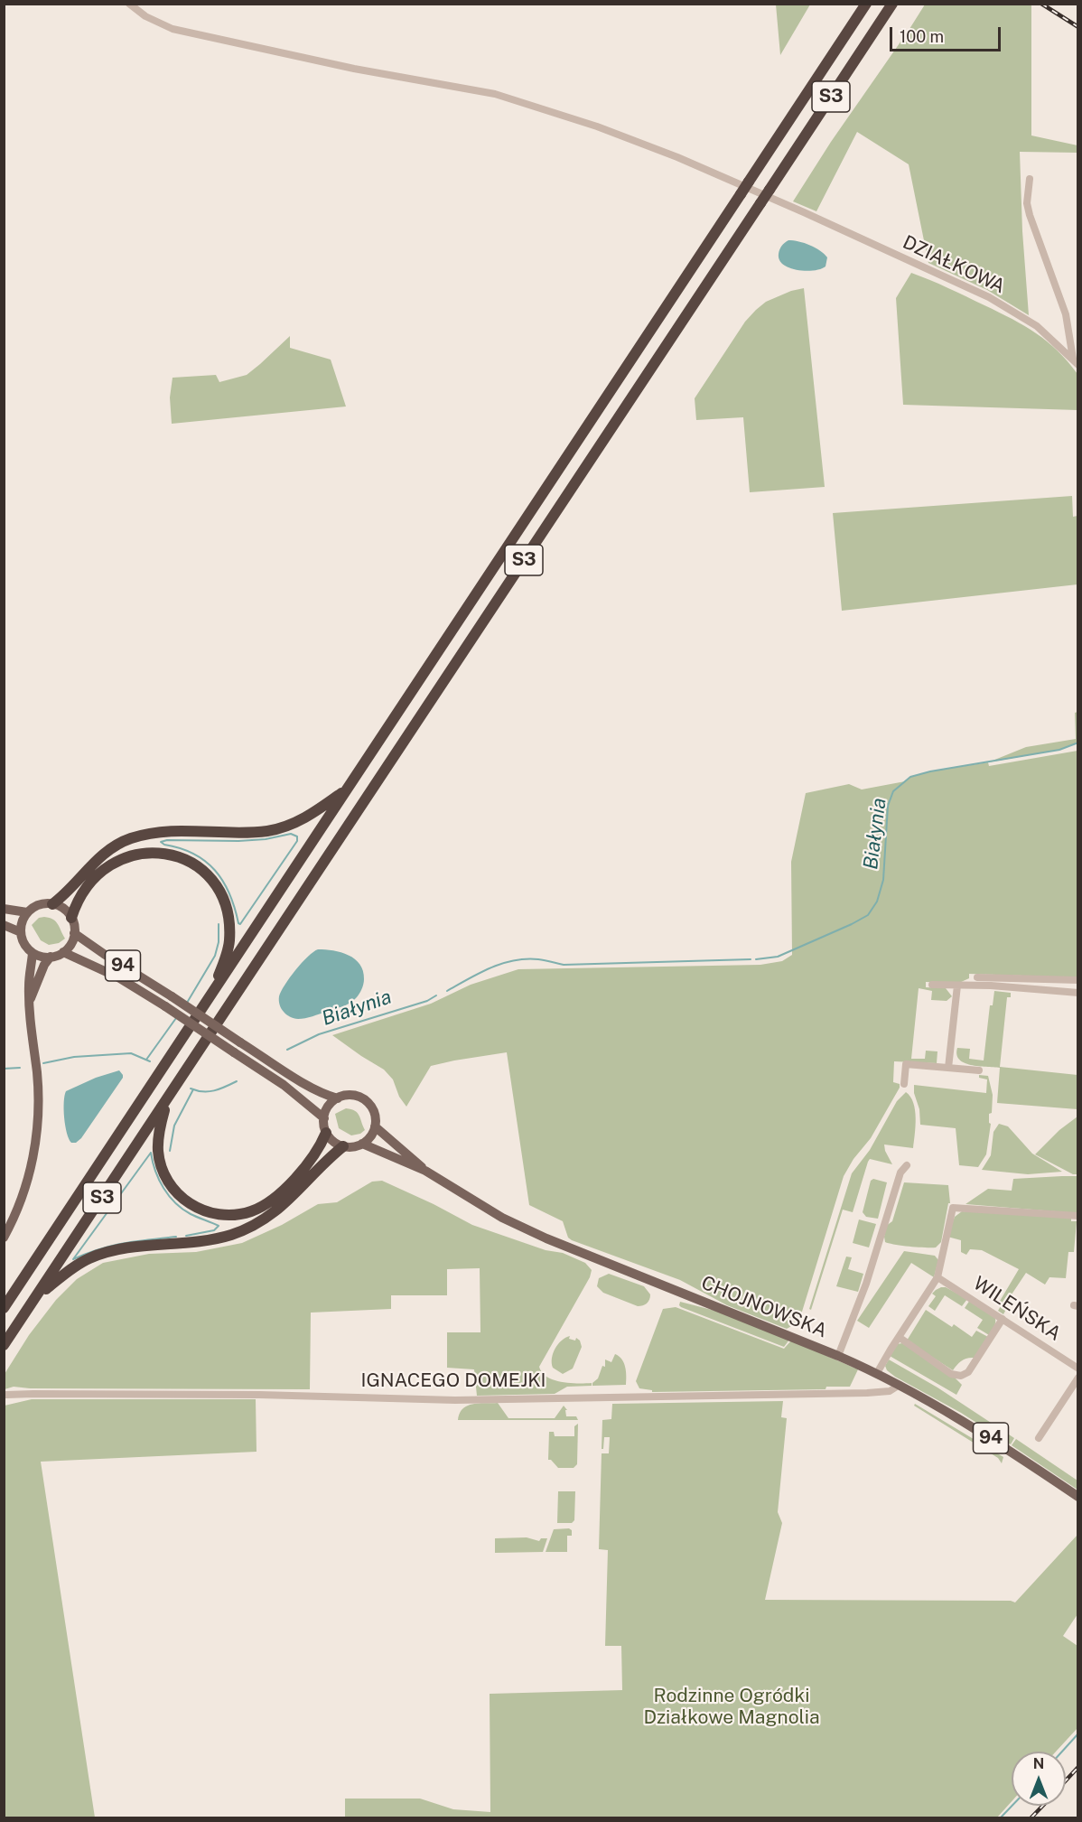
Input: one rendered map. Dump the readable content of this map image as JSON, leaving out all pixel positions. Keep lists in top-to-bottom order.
{
  "streets": {
    "highway": ["S3"],
    "main road": ["94", "CHOJNOWSKA"],
    "street": ["DZIAŁKOWA", "WILEŃSKA", "IGNACEGO DOMEJKI"]
  },
  "crossings": [
    ["94", "CHOJNOWSKA"],
    ["CHOJNOWSKA", "IGNACEGO DOMEJKI"]
  ],
  "water": ["Białynia"],
  "parks": ["Rodzinne Ogródki Działkowe Magnolia"],
  "scale_bar": "100 m",
  "north": "top"
}
